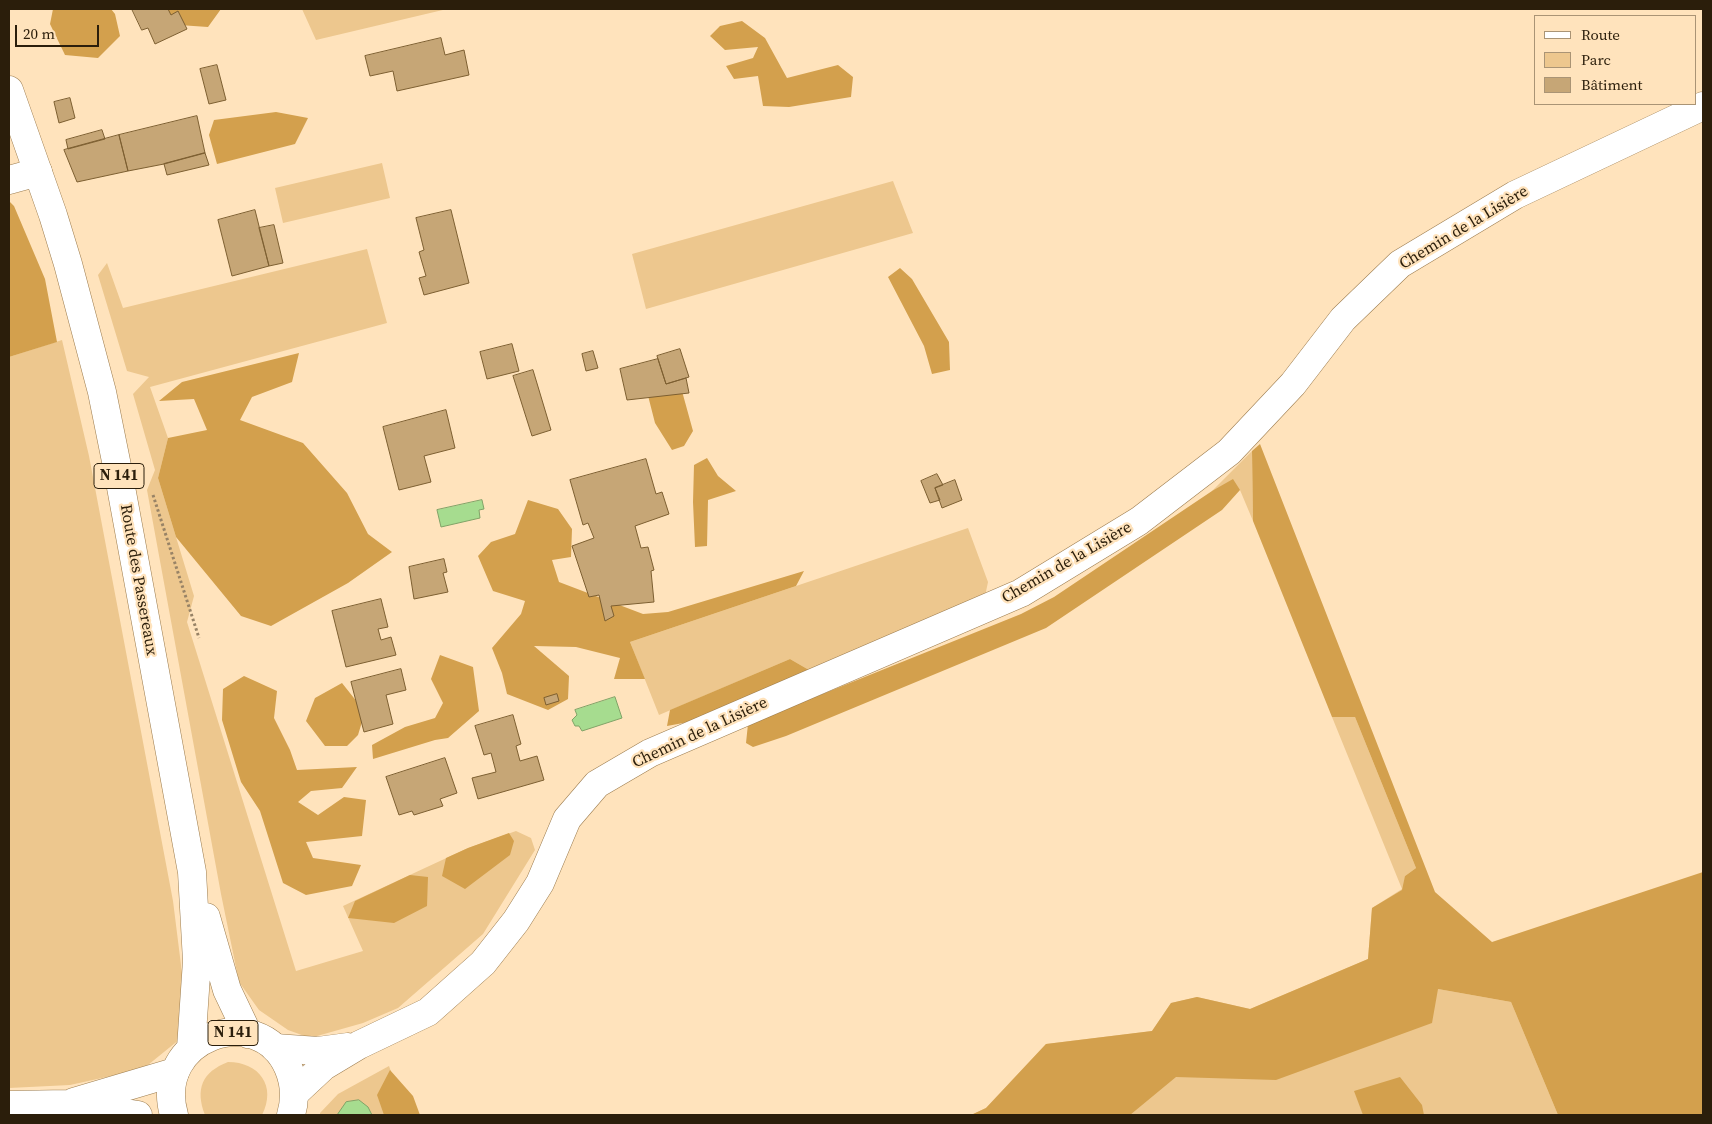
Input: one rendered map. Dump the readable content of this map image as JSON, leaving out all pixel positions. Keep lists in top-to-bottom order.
{
  "streets": {
    "street": ["Chemin de la Lisière", "N 141", "Route des Passereaux"]
  },
  "crossings": [
    ["Chemin de la Lisière", "N 141"],
    ["N 141", "Route des Passereaux"]
  ],
  "legend": ["Route", "Parc", "Bâtiment"],
  "scale_bar": "20 m"
}
